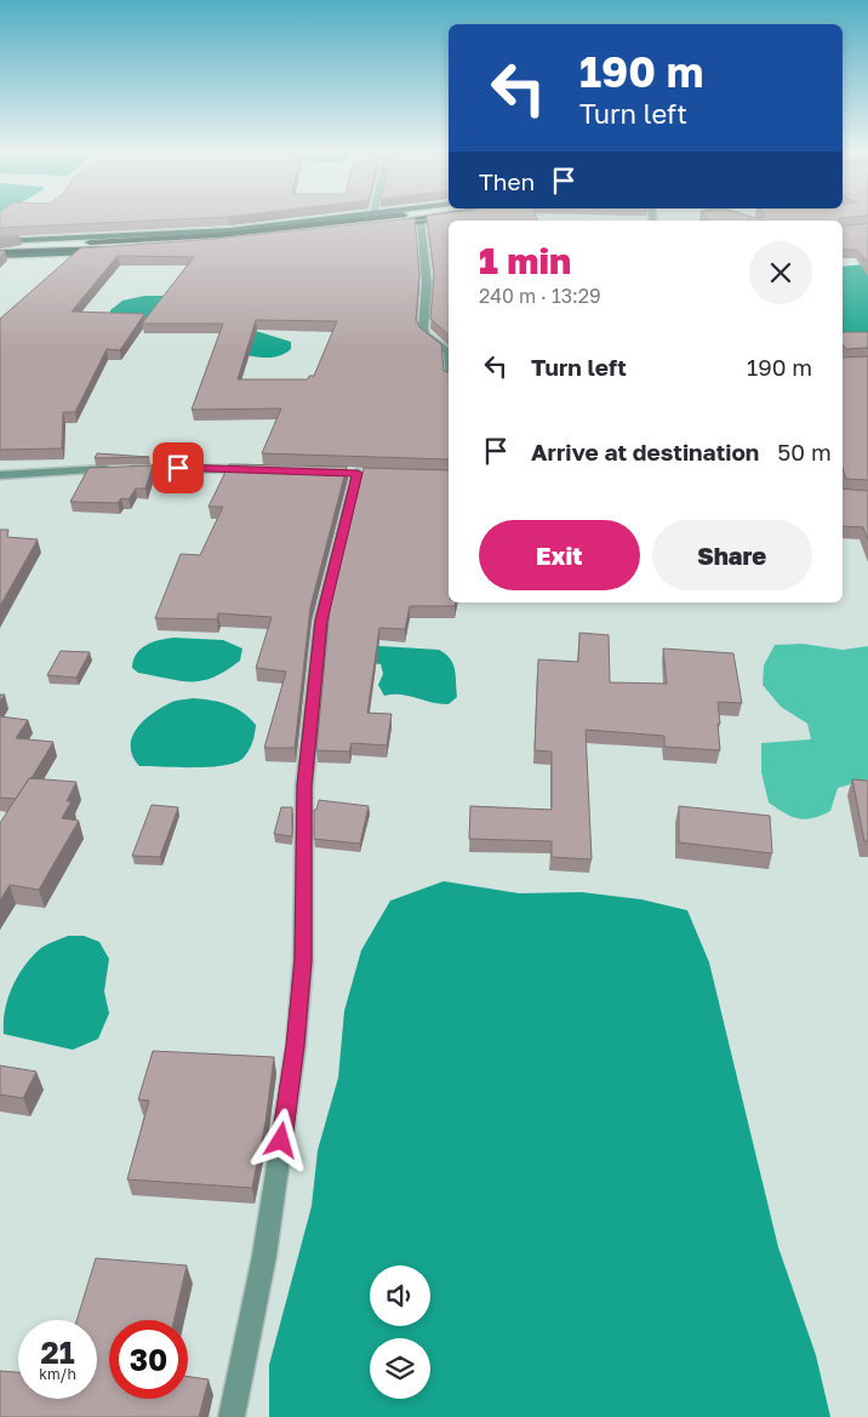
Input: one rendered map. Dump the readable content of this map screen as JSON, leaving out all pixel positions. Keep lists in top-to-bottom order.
{
  "page": {
    "turn": ["190 m", "Turn left"],
    "then": "Then",
    "heading": ["1 min", "240 m · 13:29"],
    "list": [
      {
        "name": "Turn left",
        "value": "190 m"
      },
      {
        "name": "Arrive at destination",
        "value": "50 m"
      }
    ],
    "buttons": ["Exit", "Share"],
    "speed": "21 km/h",
    "limit": "30"
  }
}
